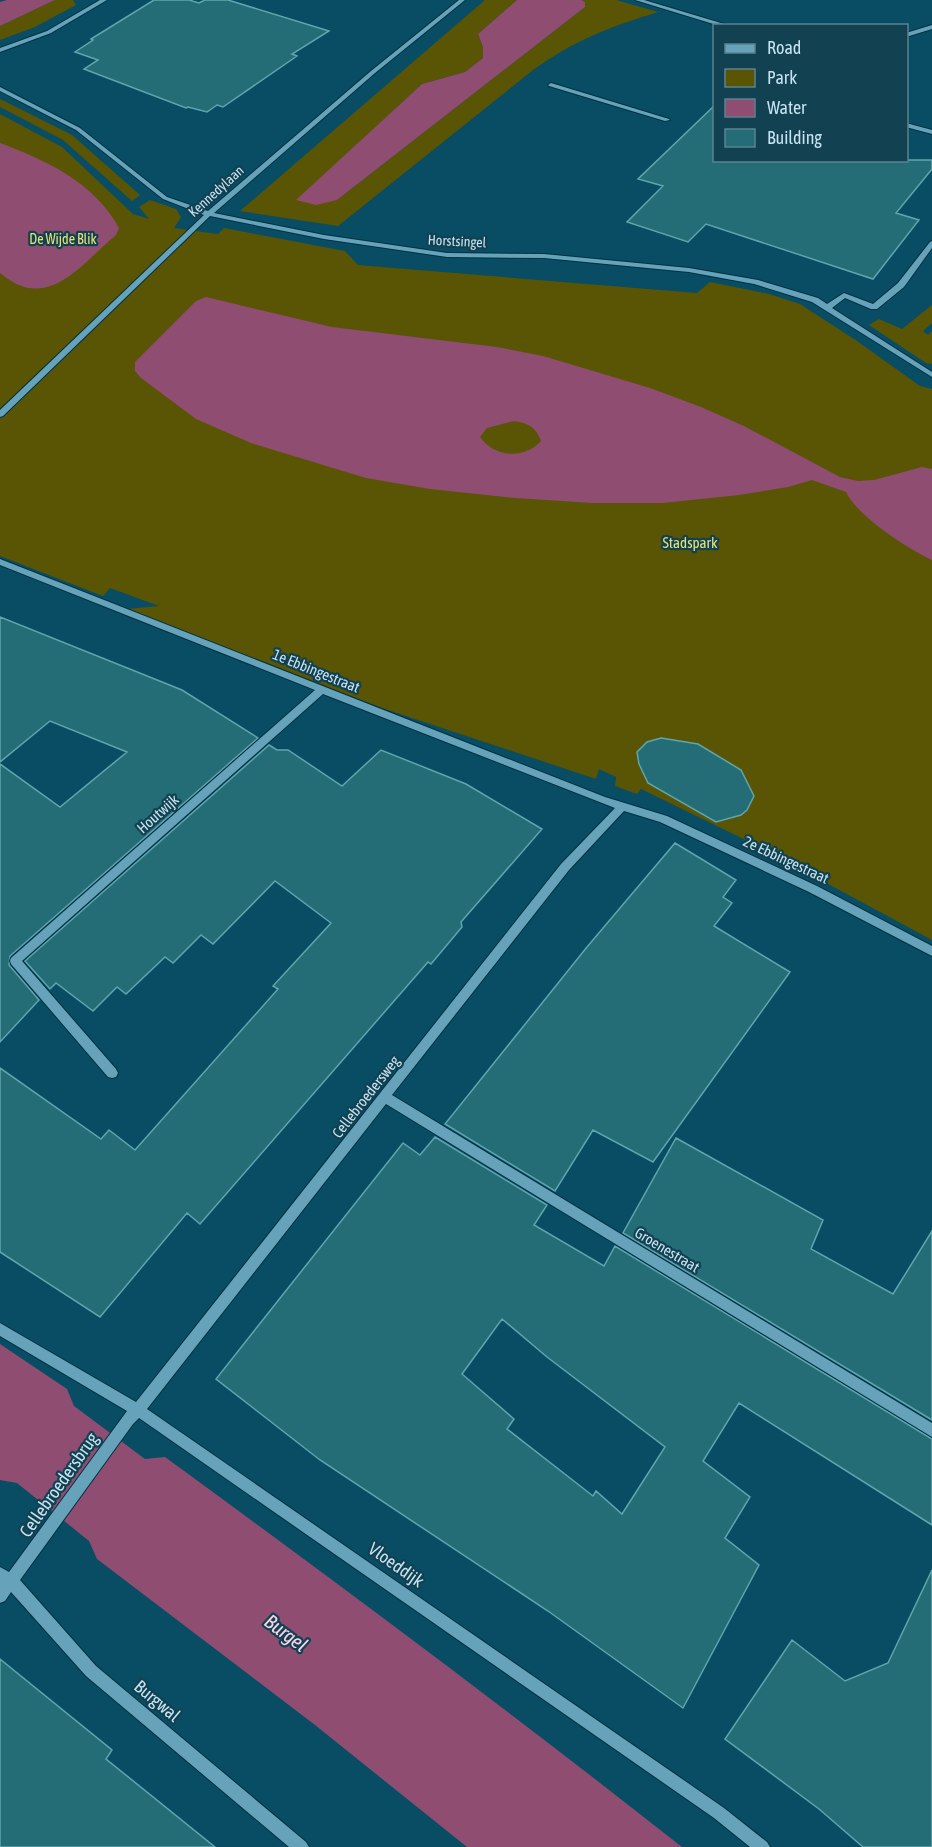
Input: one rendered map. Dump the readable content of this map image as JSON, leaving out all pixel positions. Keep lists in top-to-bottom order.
{
  "streets": {
    "street": [
      "Kennedylaan",
      "Horstsingel",
      "1e Ebbingestraat",
      "Houtwijk",
      "2e Ebbingestraat",
      "Cellebroedersweg",
      "Groenestraat",
      "Cellebroedersbrug",
      "Vloeddijk",
      "Burgwal"
    ]
  },
  "crossings": [
    ["Kennedylaan", "Horstsingel"],
    ["1e Ebbingestraat", "Houtwijk"],
    ["1e Ebbingestraat", "2e Ebbingestraat"],
    ["1e Ebbingestraat", "Cellebroedersweg"],
    ["2e Ebbingestraat", "Cellebroedersweg"],
    ["Cellebroedersweg", "Groenestraat"],
    ["Cellebroedersweg", "Cellebroedersbrug"],
    ["Cellebroedersweg", "Vloeddijk"],
    ["Cellebroedersbrug", "Vloeddijk"],
    ["Cellebroedersbrug", "Burgwal"]
  ],
  "water": ["Burgel"],
  "parks": ["De Wijde Blik", "Stadspark"],
  "legend": [
    "Road",
    "Park",
    "Water",
    "Building"
  ]
}
